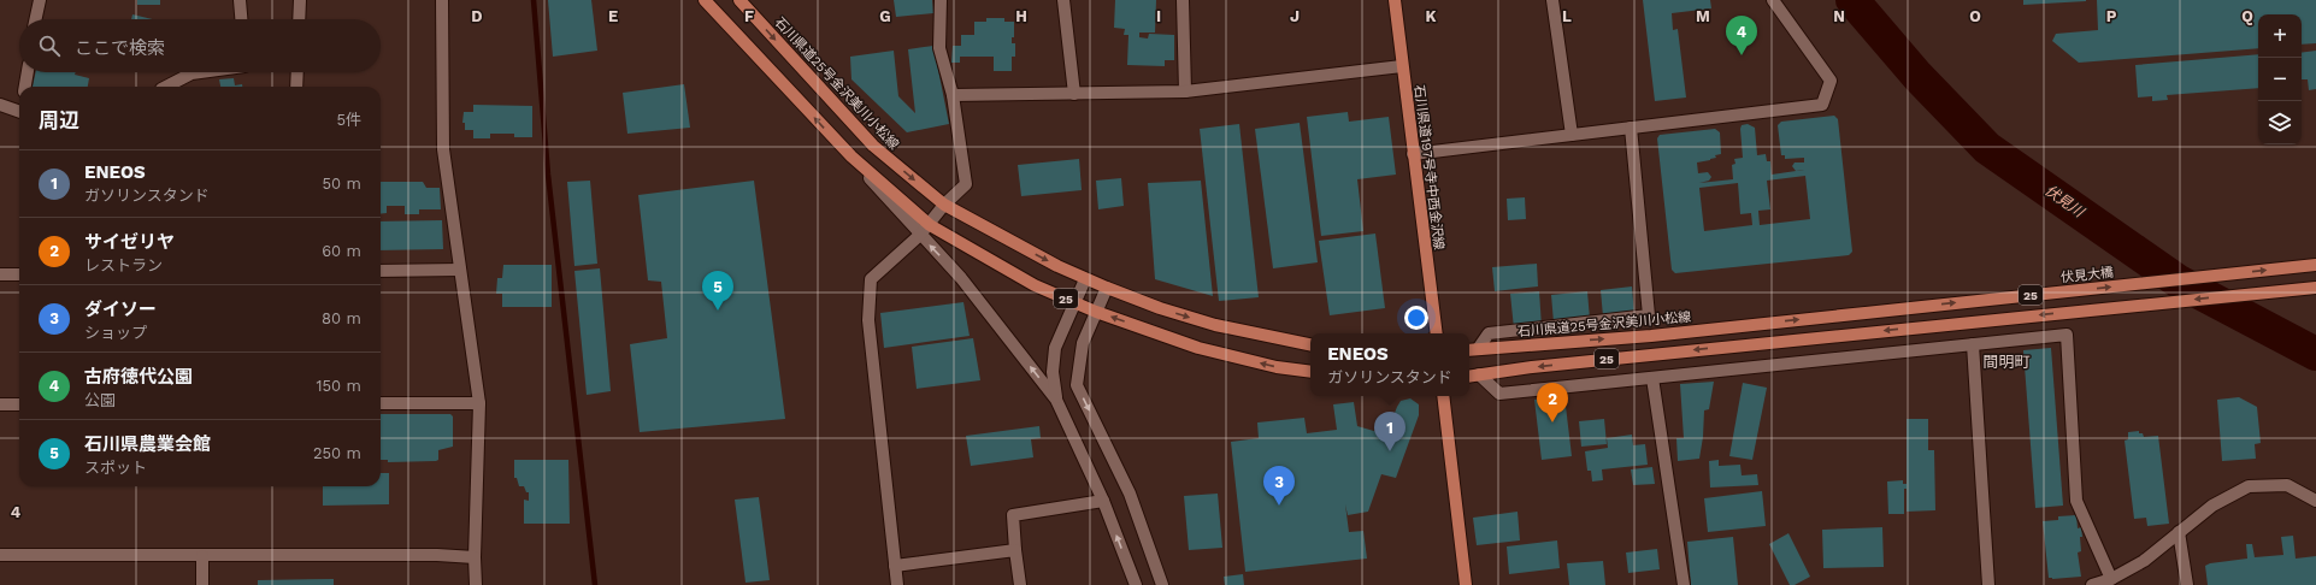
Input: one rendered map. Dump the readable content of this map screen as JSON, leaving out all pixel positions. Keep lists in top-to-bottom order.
{
  "streets": {
    "main road": [
      "石川県道25号金沢美川小松線",
      "石川県道197号寺中西金沢線",
      "伏見大橋",
      "25"
    ]
  },
  "crossings": [
    ["石川県道25号金沢美川小松線", "伏見大橋"]
  ],
  "districts": ["間明町"],
  "water": ["伏見川"],
  "page": {
    "map_buttons": ["+", "−"],
    "pins": [
      "4",
      "5",
      "2",
      "1",
      "3"
    ],
    "search": "ここで検索",
    "heading": ["周辺", "5件"],
    "list": [
      {
        "mark": "1",
        "name": "ENEOS",
        "note": "ガソリンスタンド",
        "value": "50 m"
      },
      {
        "mark": "2",
        "name": "サイゼリヤ",
        "note": "レストラン",
        "value": "60 m"
      },
      {
        "mark": "3",
        "name": "ダイソー",
        "note": "ショップ",
        "value": "80 m"
      },
      {
        "mark": "4",
        "name": "古府徳代公園",
        "note": "公園",
        "value": "150 m"
      },
      {
        "mark": "5",
        "name": "石川県農業会館",
        "note": "スポット",
        "value": "250 m"
      }
    ],
    "popup": ["ENEOS", "ガソリンスタンド"]
  },
  "grid": {
    "columns": [
      "D",
      "E",
      "F",
      "G",
      "H",
      "I",
      "J",
      "K",
      "L",
      "M",
      "N",
      "O",
      "P",
      "Q"
    ],
    "rows": ["4"]
  }
}
